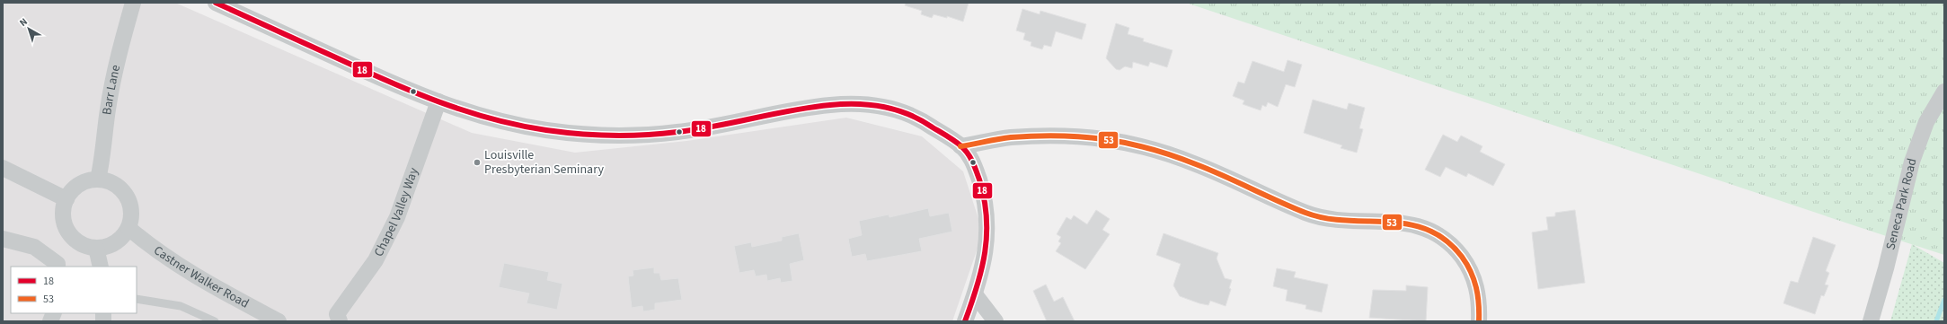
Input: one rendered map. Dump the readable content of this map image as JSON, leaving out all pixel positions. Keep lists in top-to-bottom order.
{
  "streets": {
    "street": [
      "Barr Lane",
      "Seneca Park Road",
      "Chapel Valley Way",
      "Castner Walker Road"
    ]
  },
  "crossings": [
    ["Barr Lane", "Castner Walker Road"]
  ],
  "places": ["Louisville Presbyterian Seminary"],
  "lines": ["transit line 18", "transit line 53"],
  "legend": ["18", "53"],
  "north": "top left"
}
